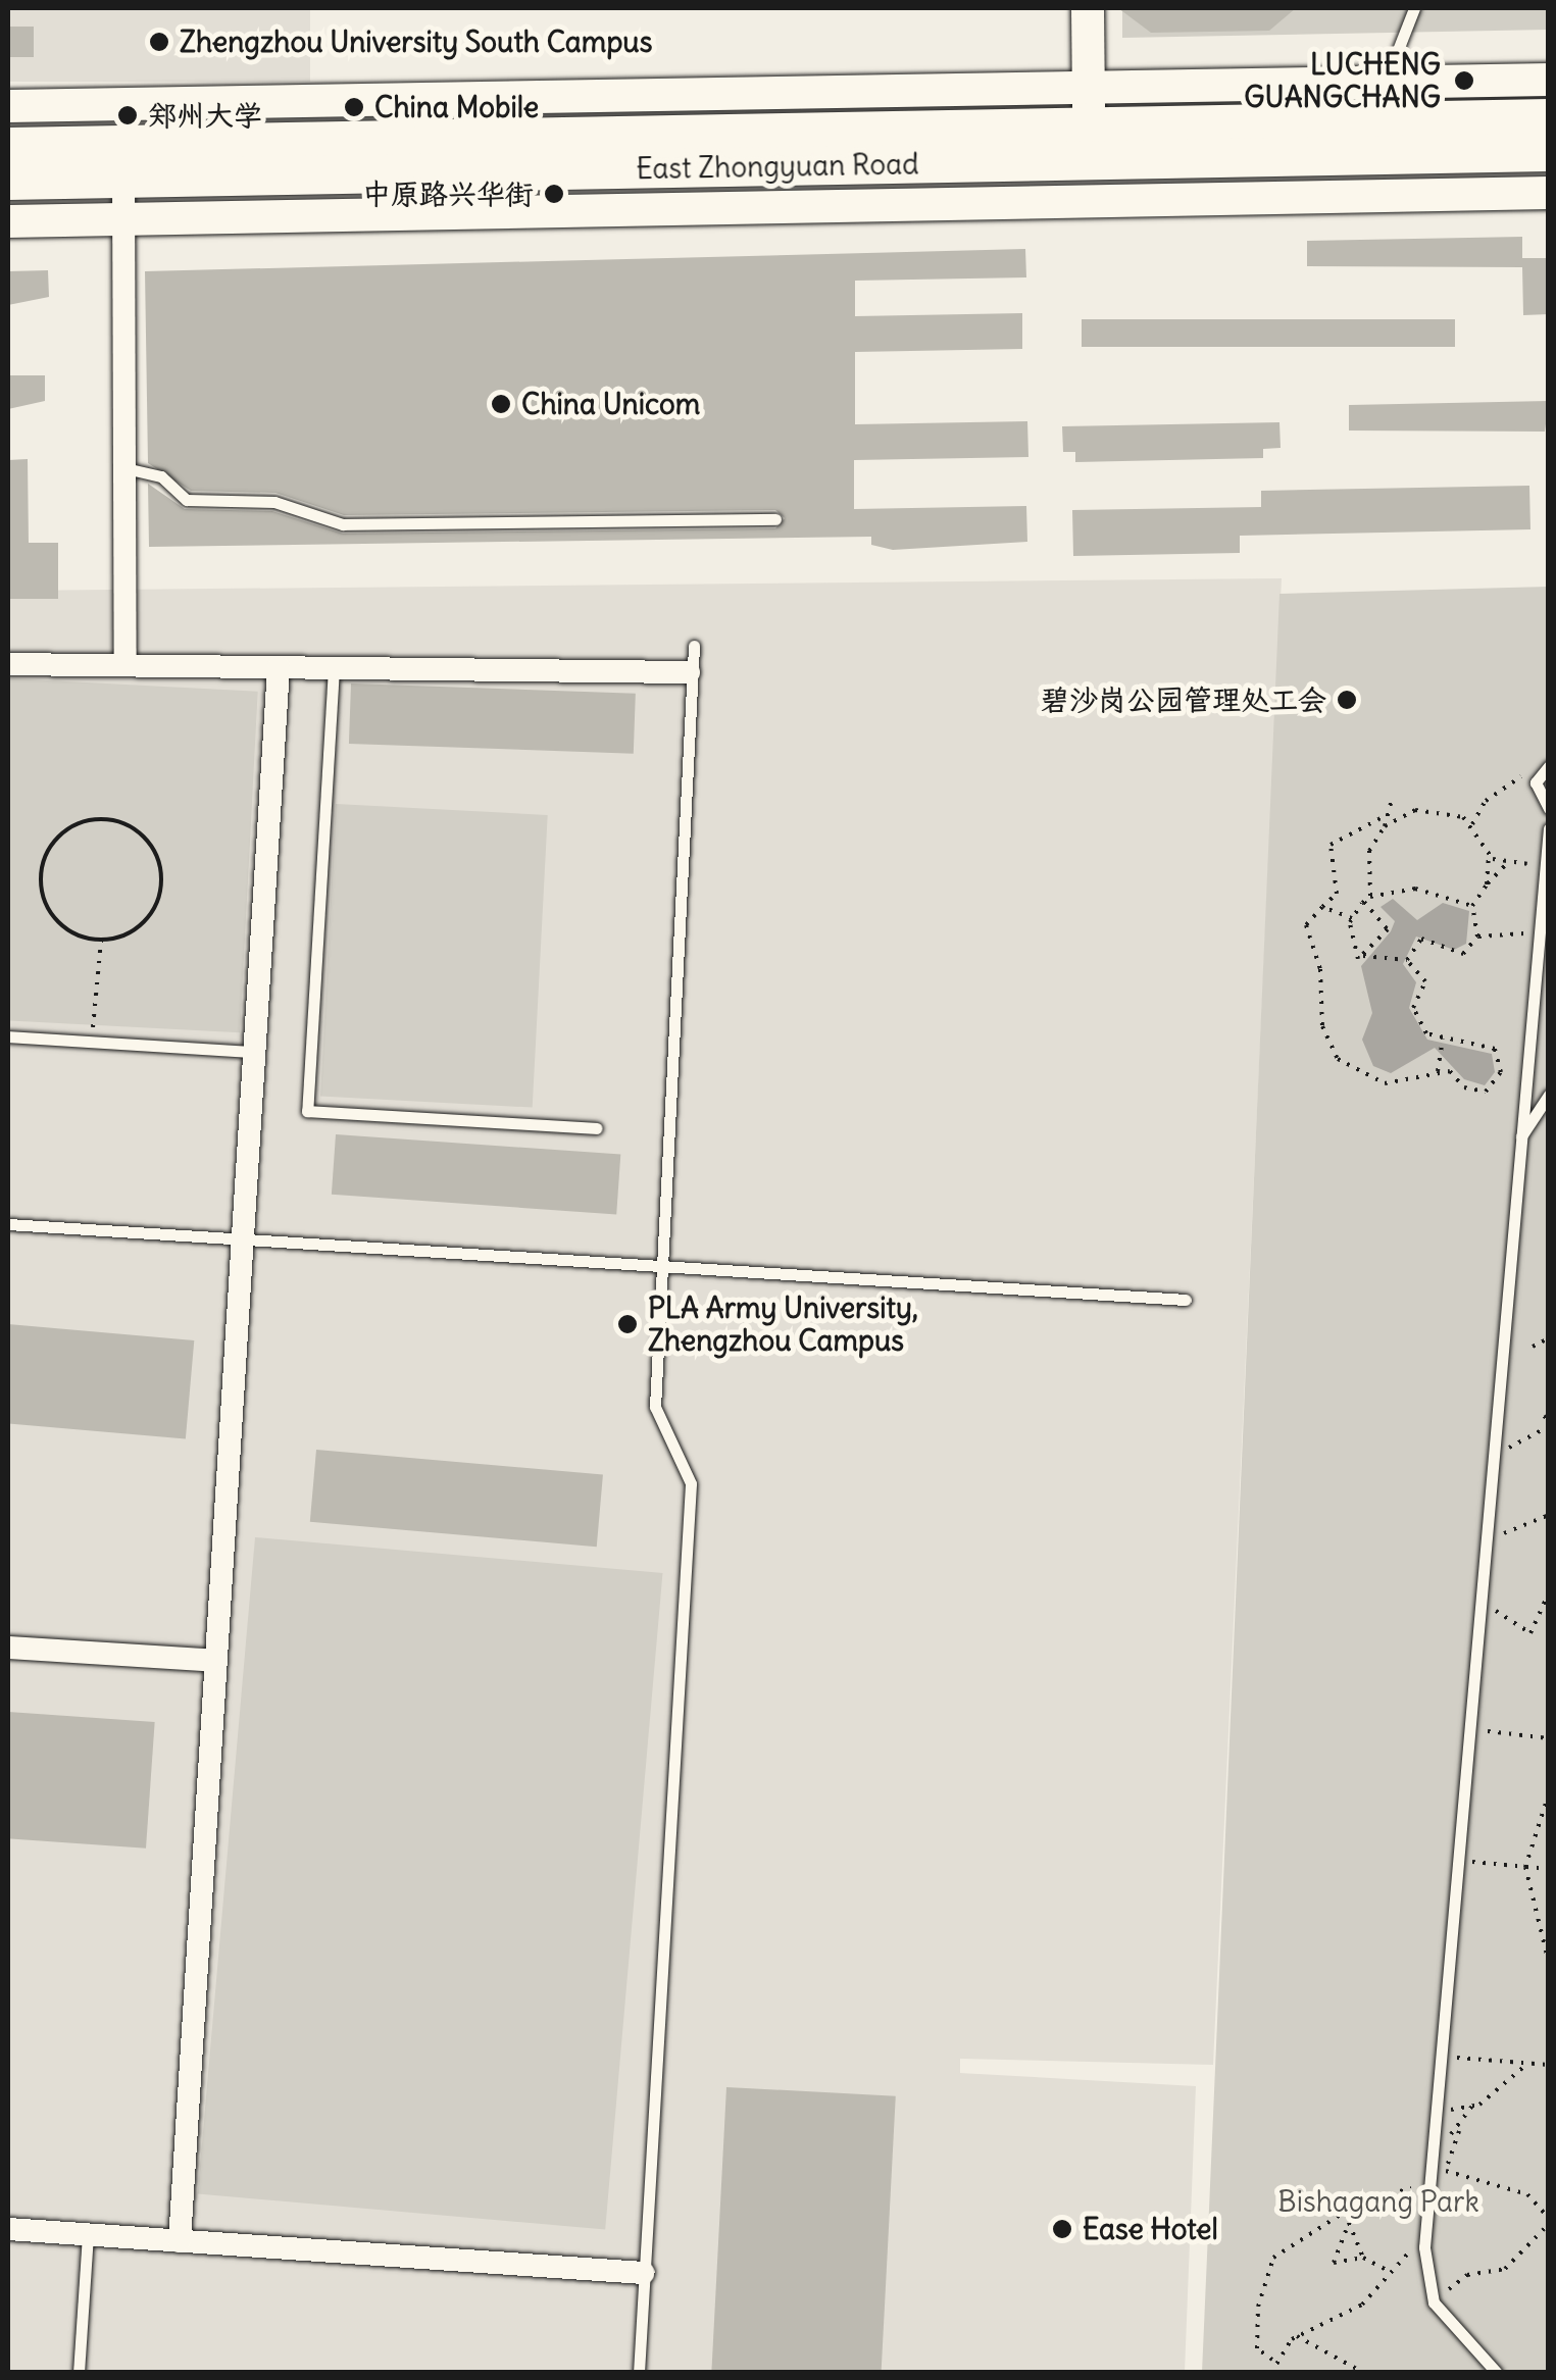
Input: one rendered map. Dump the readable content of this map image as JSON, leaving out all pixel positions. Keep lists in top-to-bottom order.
{
  "streets": {
    "main road": ["East Zhongyuan Road"]
  },
  "parks": ["Bishagang Park"],
  "places": [
    "Zhengzhou University South Campus",
    "LUCHENG GUANGCHANG",
    "China Mobile",
    "郑州大学",
    "中原路兴华街",
    "China Unicom",
    "碧沙岗公园管理处工会",
    "PLA Army University, Zhengzhou Campus",
    "Ease Hotel"
  ]
}
